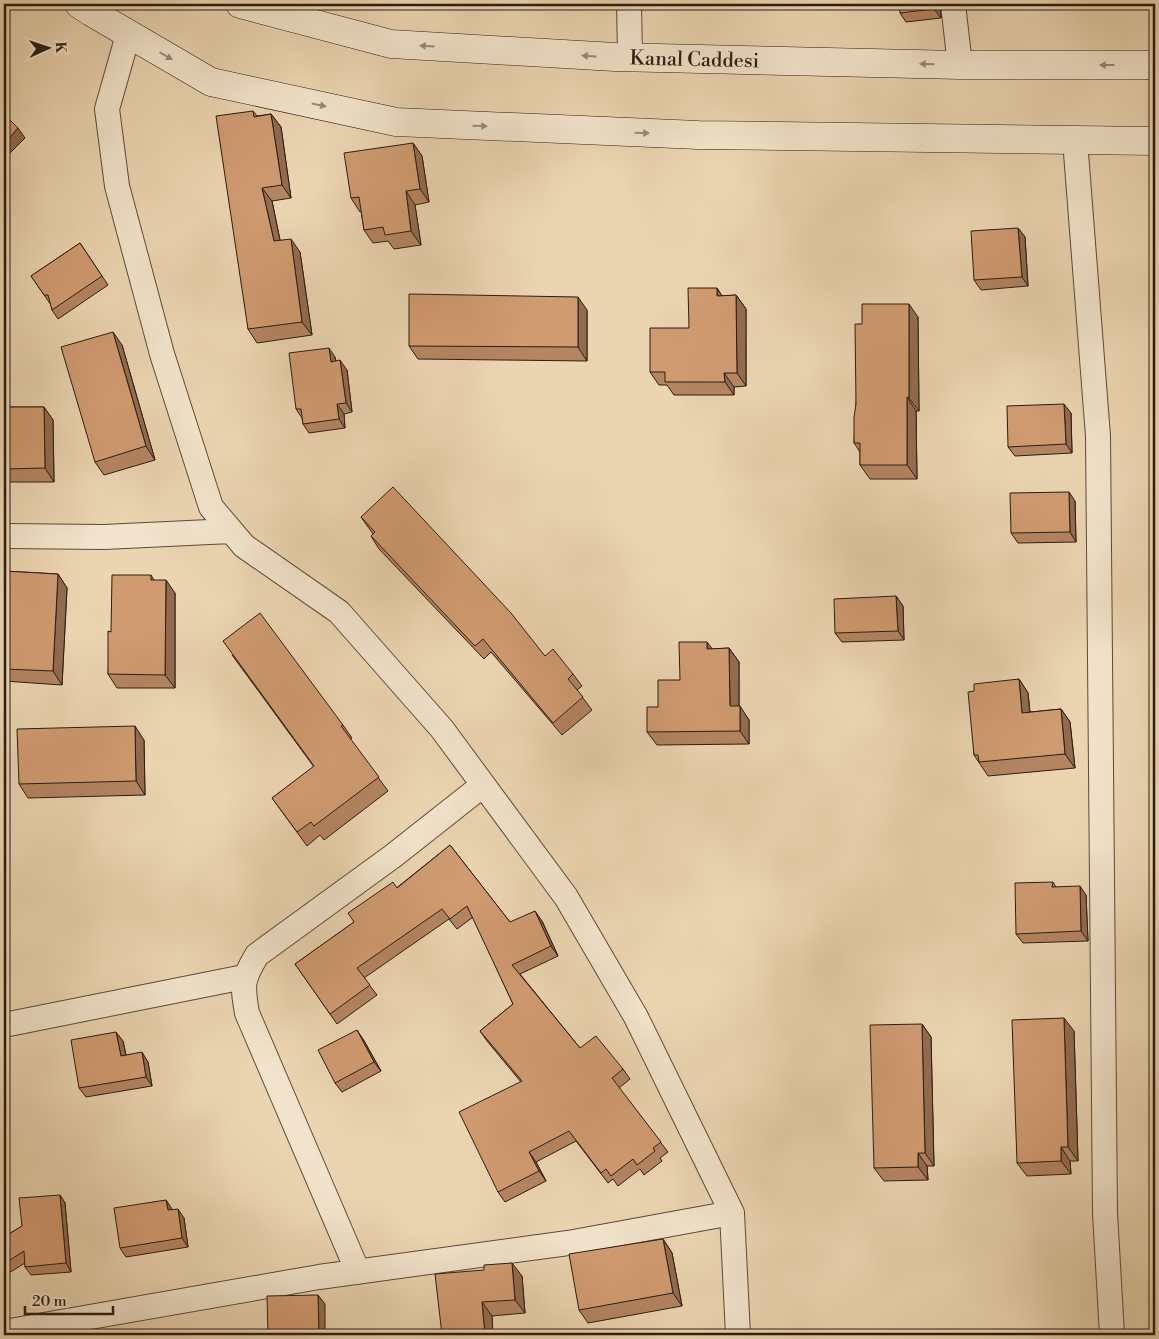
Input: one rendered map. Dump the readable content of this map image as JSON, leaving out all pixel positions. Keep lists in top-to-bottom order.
{
  "streets": {
    "main road": ["Kanal Caddesi"]
  },
  "scale_bar": "20 m",
  "north": "right"
}
